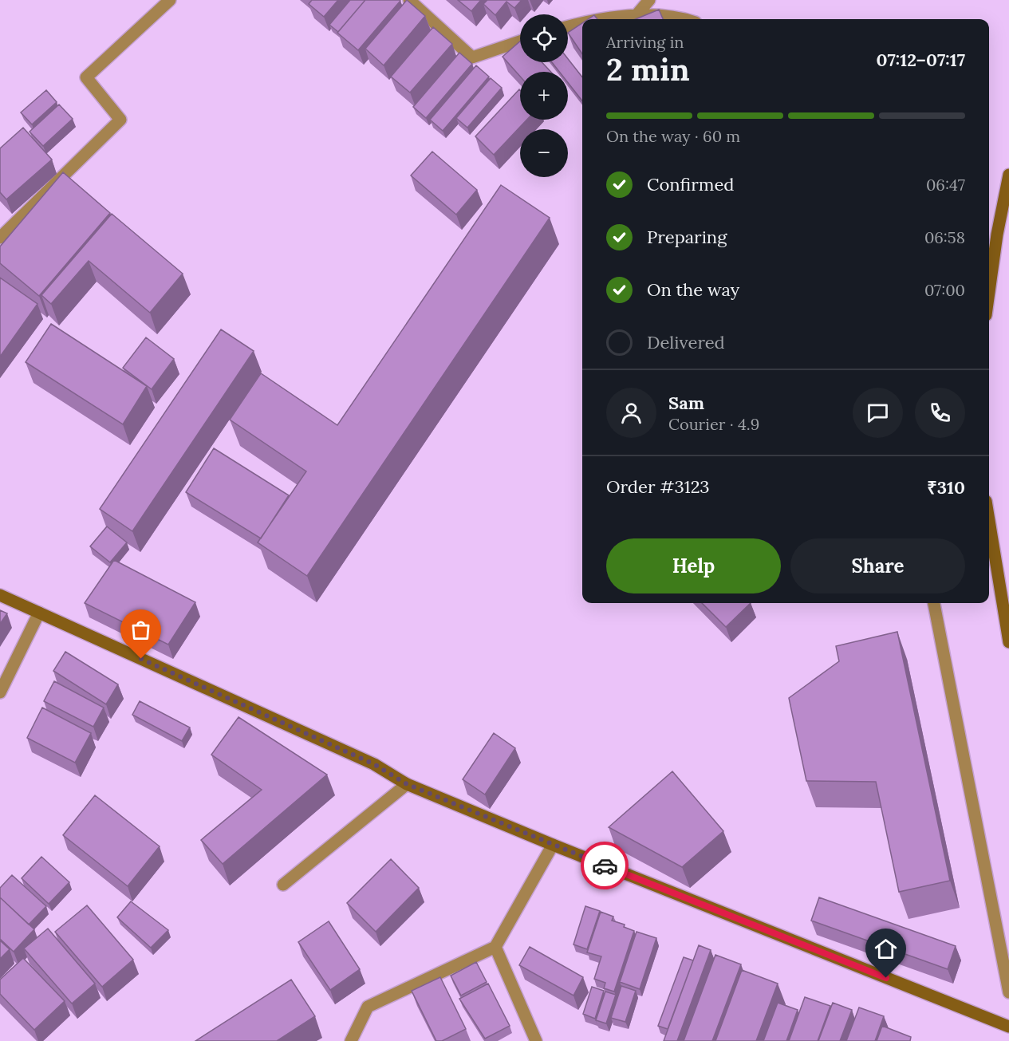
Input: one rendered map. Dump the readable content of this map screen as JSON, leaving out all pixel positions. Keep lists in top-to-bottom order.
{
  "page": {
    "map_buttons": ["+", "−"],
    "heading": ["2 min", "Arriving in", "07:12–07:17"],
    "panel": [
      "Sam",
      "Courier · 4.9",
      "Order #3123",
      "₹310"
    ],
    "bar": "On the way · 60 m",
    "list": [
      ["Confirmed", "06:47"],
      ["Preparing", "06:58"],
      ["On the way", "07:00"],
      "Delivered"
    ],
    "buttons": ["Help", "Share"]
  }
}
